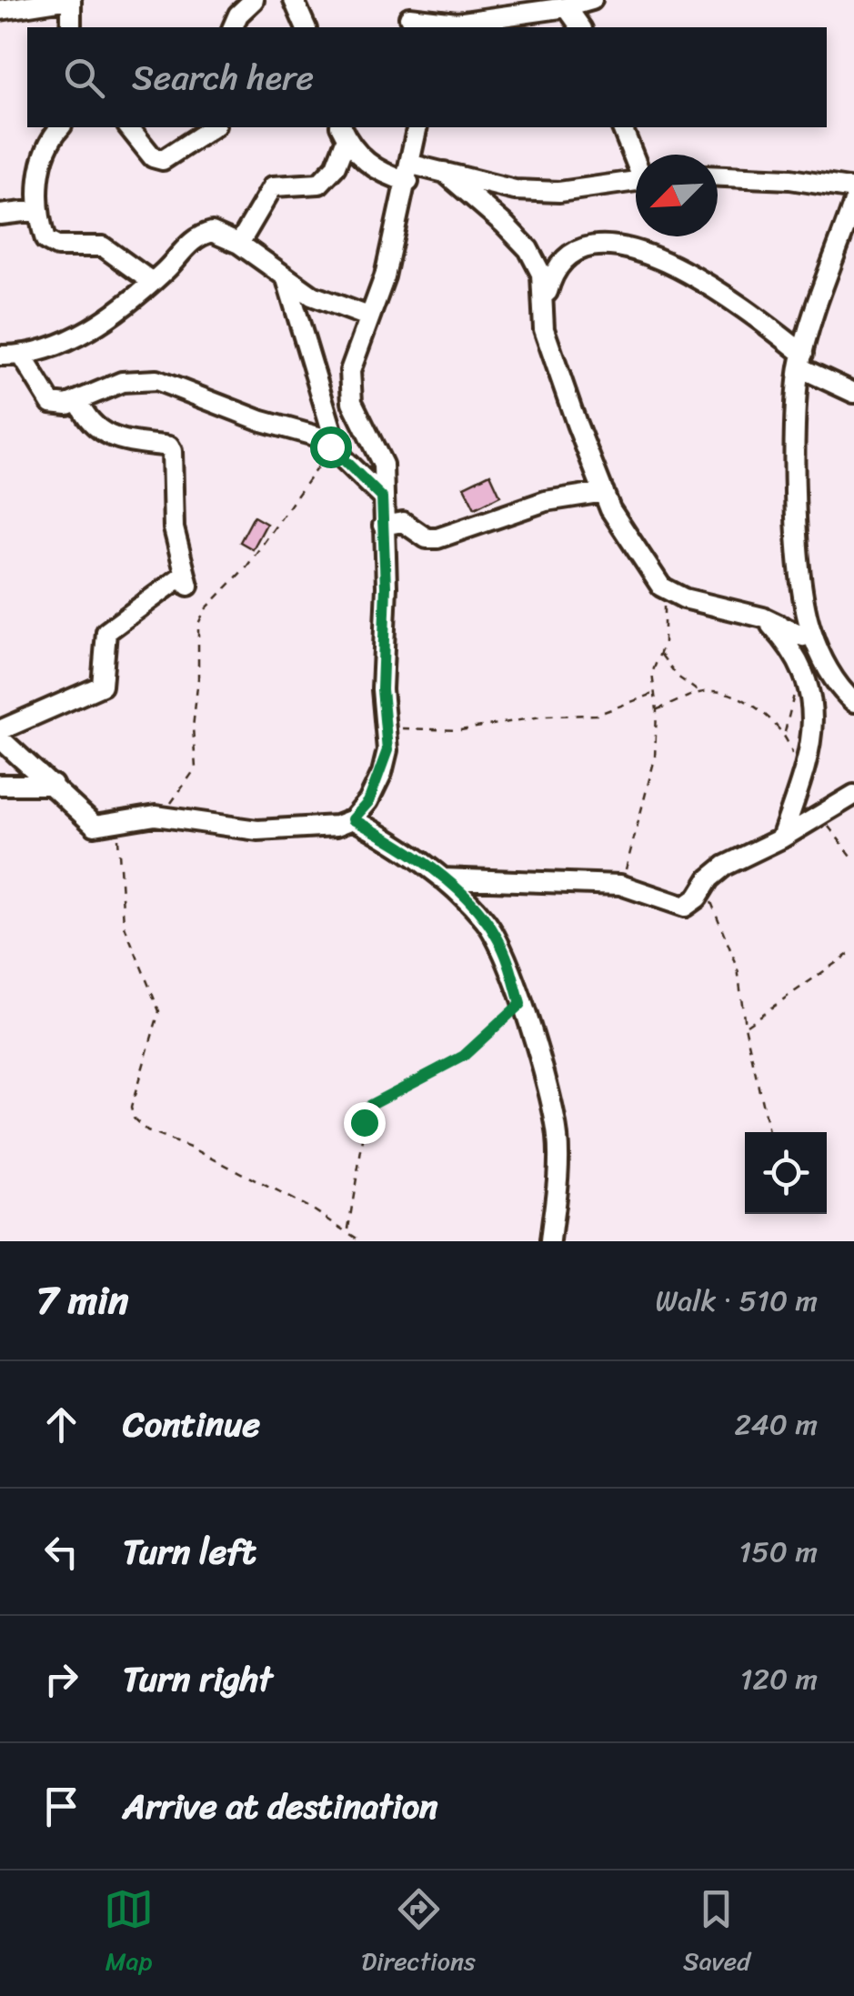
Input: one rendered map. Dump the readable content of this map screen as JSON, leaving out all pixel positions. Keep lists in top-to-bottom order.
{
  "north": "bottom left",
  "page": {
    "search": "Search here",
    "heading": ["7 min", "Walk · 510 m"],
    "list": [
      ["Continue", "240 m"],
      ["Turn left", "150 m"],
      ["Turn right", "120 m"],
      "Arrive at destination"
    ],
    "nav": ["Map", "Directions", "Saved"]
  }
}
